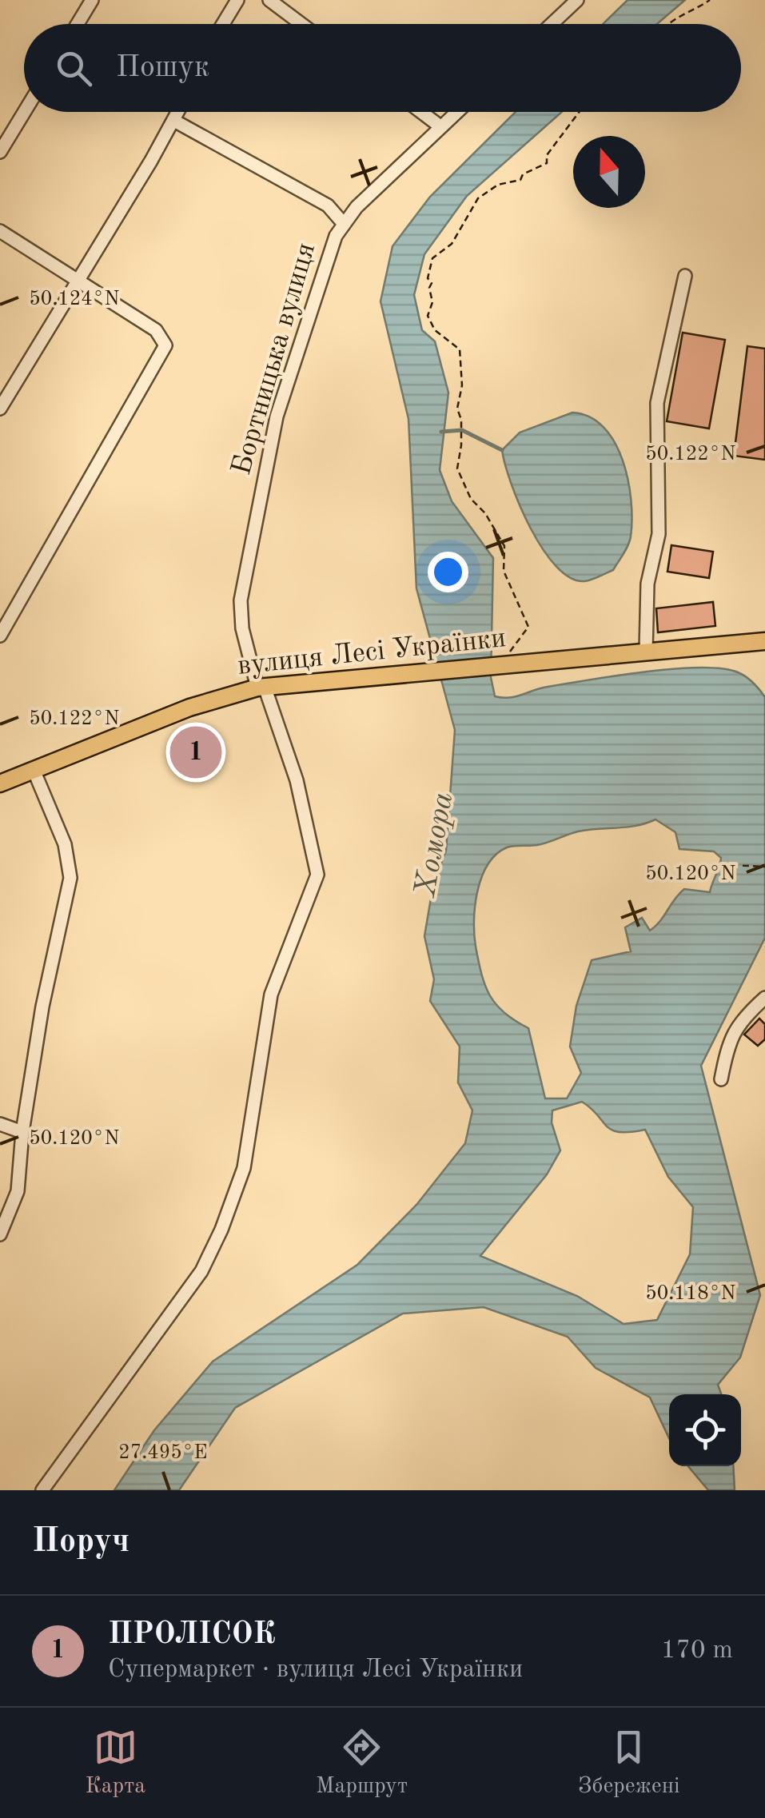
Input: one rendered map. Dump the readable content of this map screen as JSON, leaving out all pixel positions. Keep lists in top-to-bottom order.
{
  "streets": {
    "main road": ["вулиця Лесі Українки"],
    "street": ["Бортницька вулиця"]
  },
  "crossings": [
    ["Бортницька вулиця", "вулиця Лесі Українки"]
  ],
  "water": ["Хомора"],
  "north": "top",
  "page": {
    "search": "Пошук",
    "pins": "1",
    "heading": "Поруч",
    "list": [
      {
        "mark": "1",
        "name": "ПРОЛІСОК",
        "note": "Супермаркет · вулиця Лесі Українки",
        "value": "170 m"
      }
    ],
    "nav": ["Карта", "Маршрут", "Збережені"]
  },
  "coordinates": [
    "50.124°N",
    "50.122°N",
    "50.120°N",
    "50.118°N",
    "27.495°E"
  ]
}
